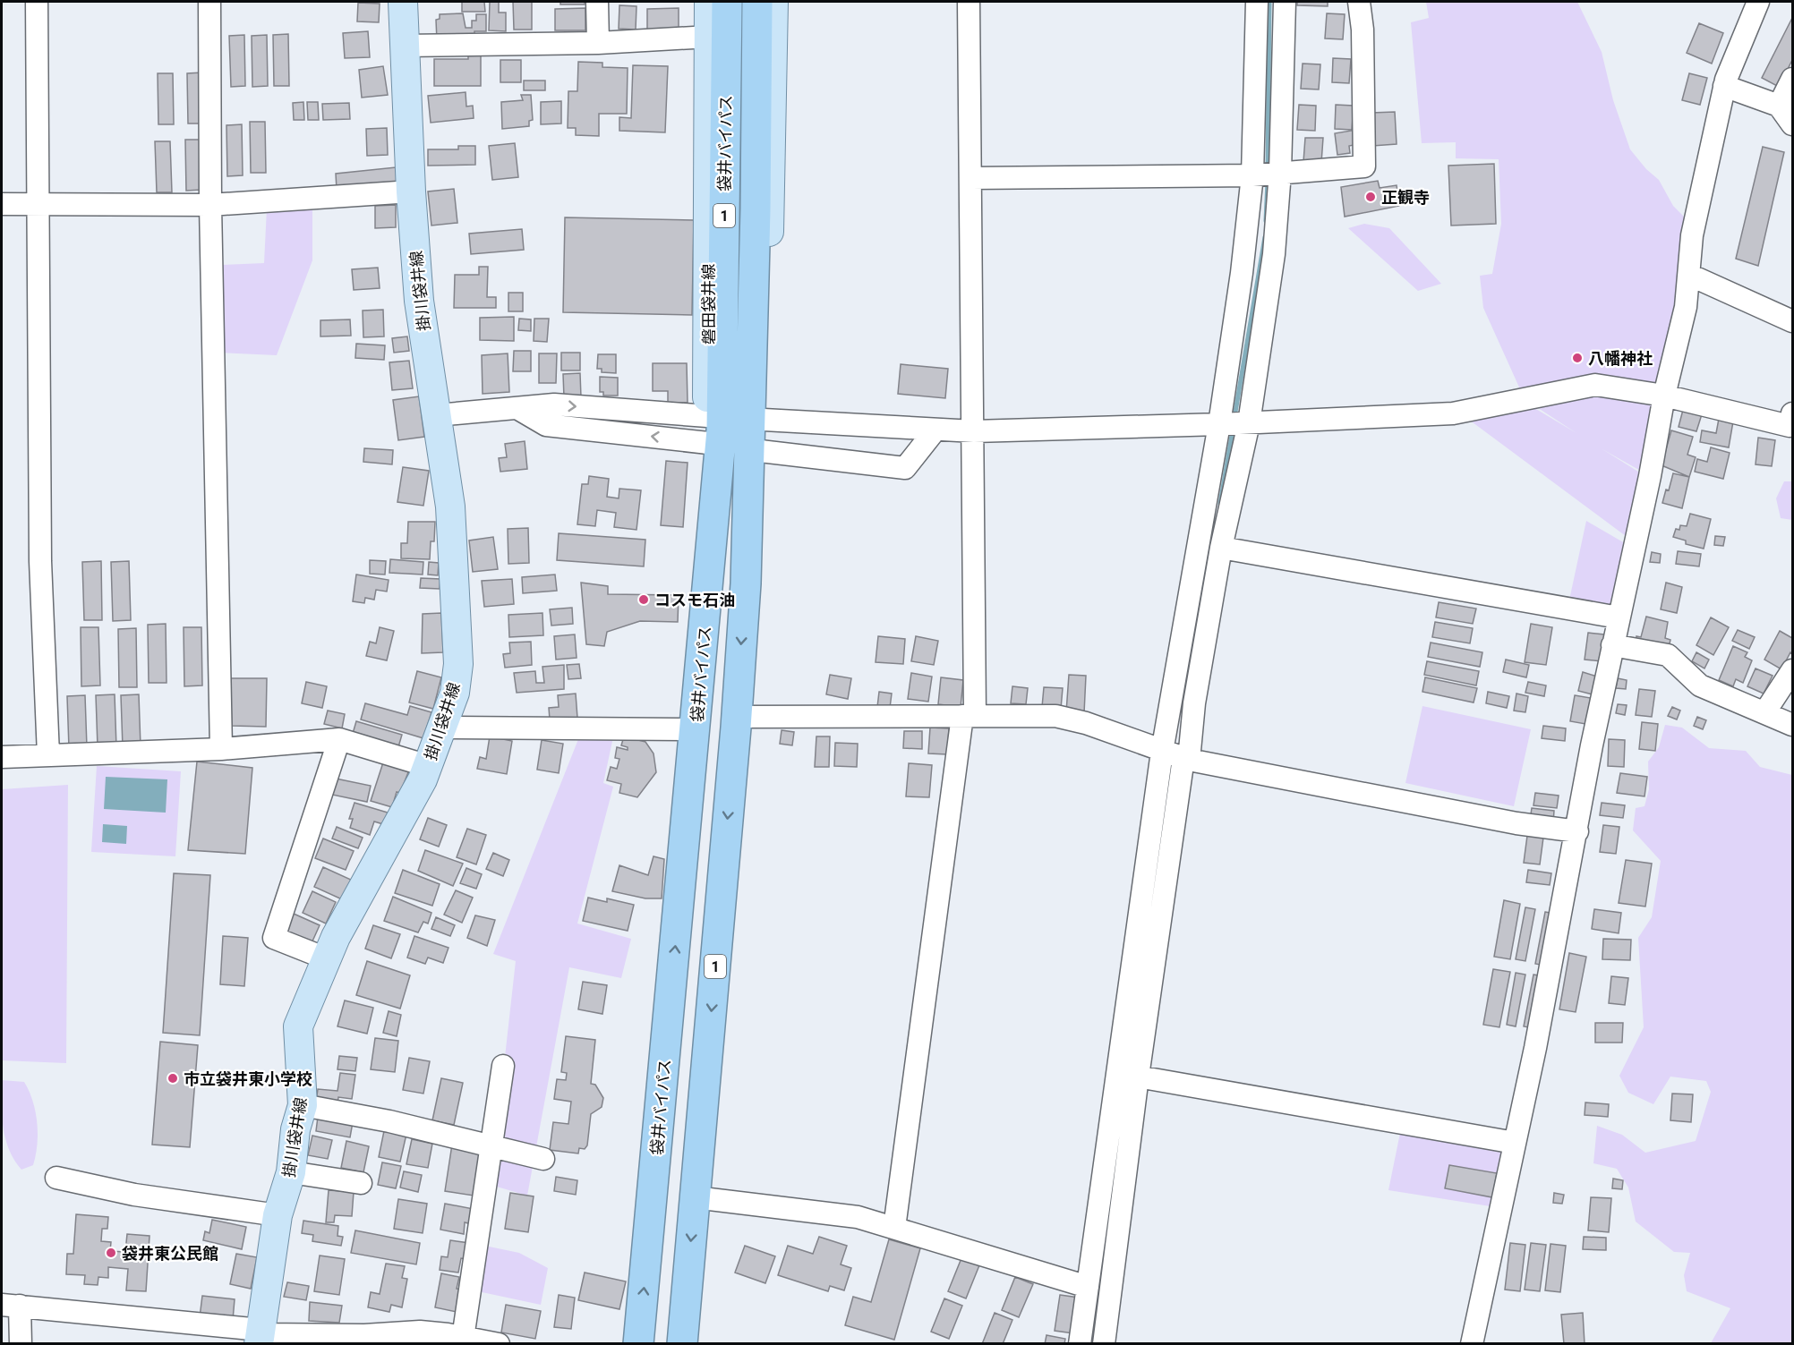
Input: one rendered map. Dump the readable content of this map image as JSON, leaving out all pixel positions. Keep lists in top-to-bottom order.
{
  "streets": {
    "highway": ["袋井バイパス", "1"],
    "main road": ["掛川袋井線", "磐田袋井線"]
  },
  "crossings": [
    ["袋井バイパス", "磐田袋井線"]
  ],
  "places": [
    "正観寺",
    "八幡神社",
    "コスモ石油",
    "市立袋井東小学校",
    "袋井東公民館"
  ]
}
